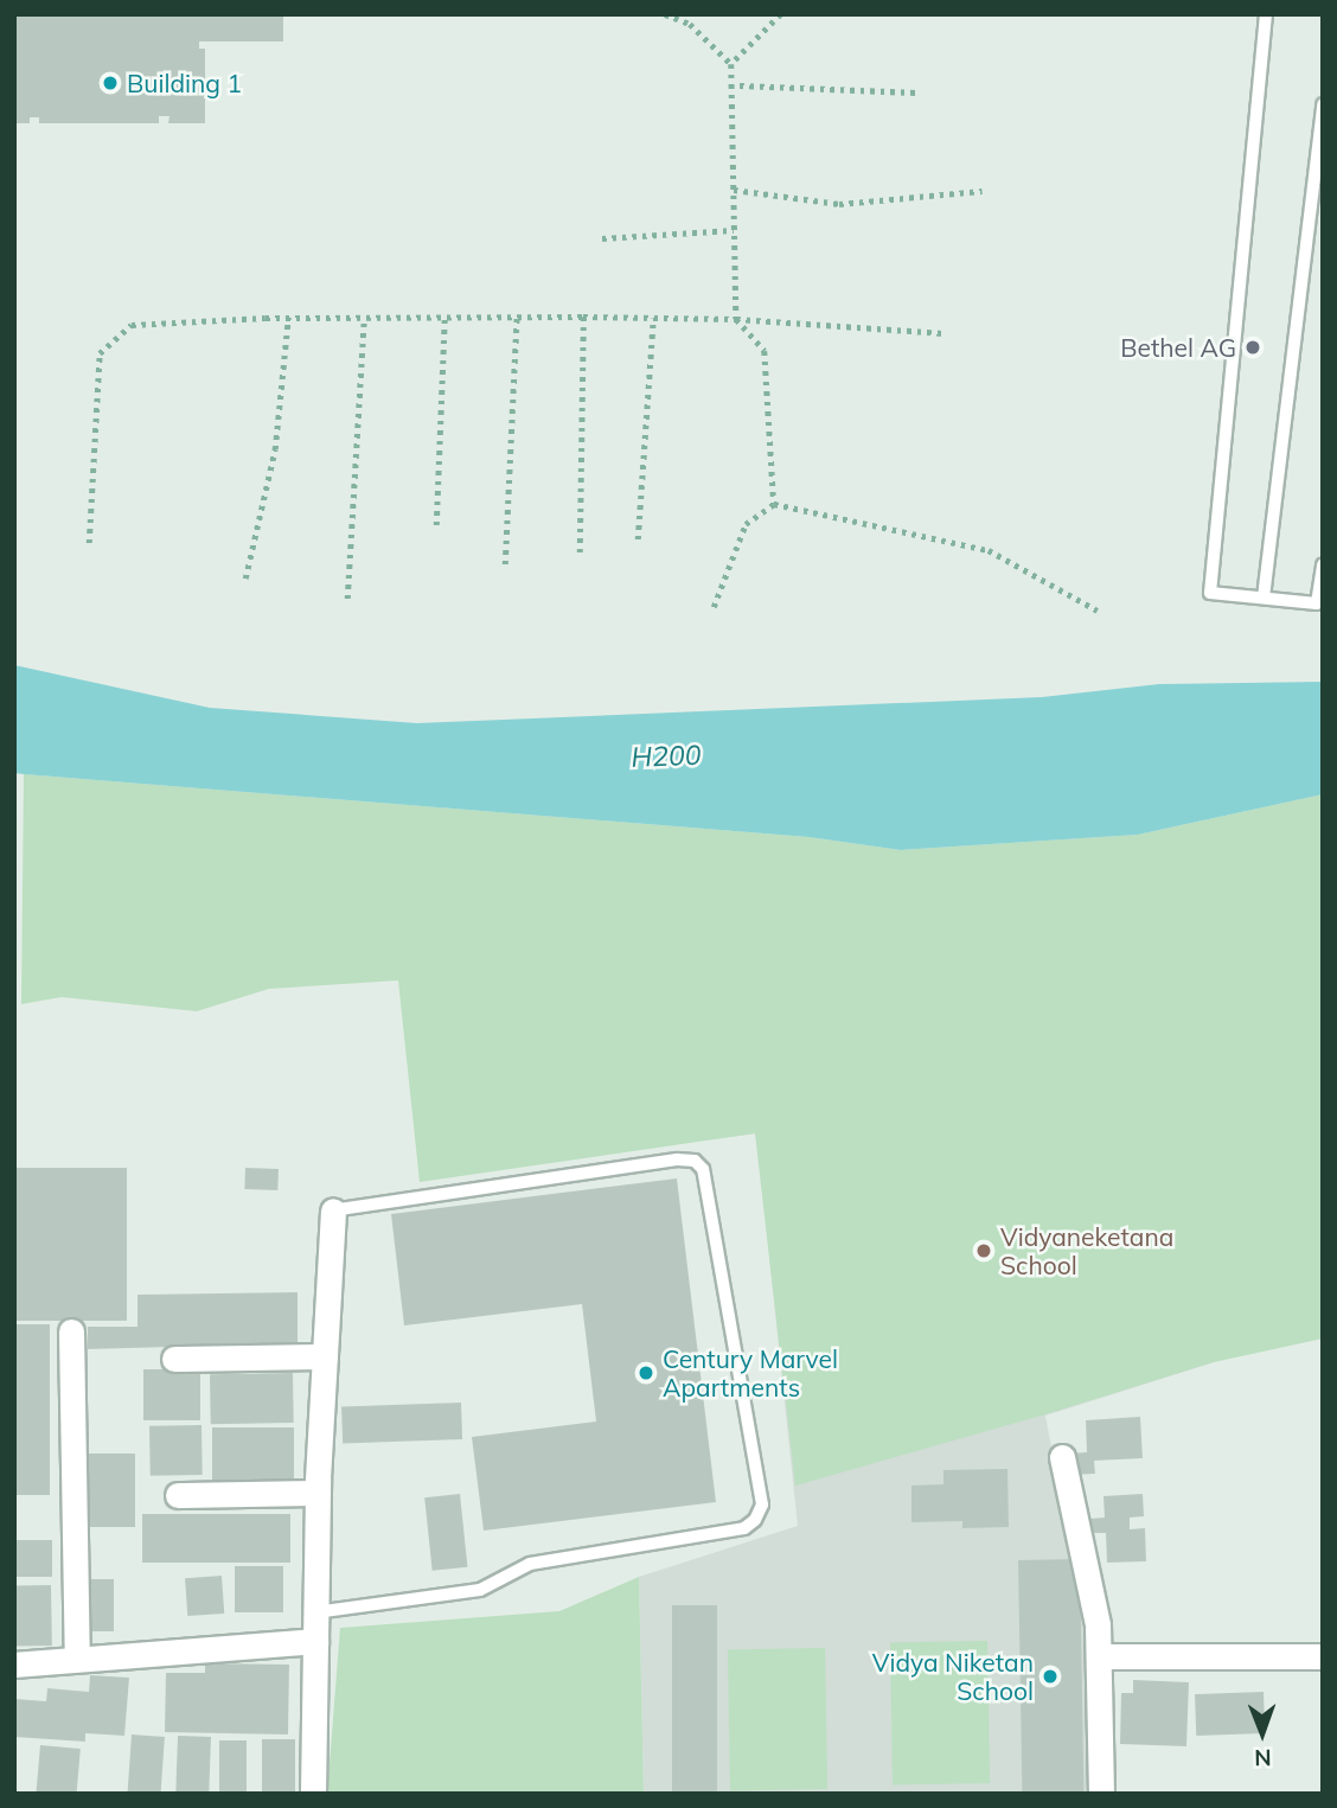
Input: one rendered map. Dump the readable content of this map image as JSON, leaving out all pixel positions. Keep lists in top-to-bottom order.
{
  "water": ["H200"],
  "places": [
    "Building 1",
    "Bethel AG",
    "Vidyaneketana School",
    "Century Marvel Apartments",
    "Vidya Niketan School"
  ],
  "north": "bottom"
}
